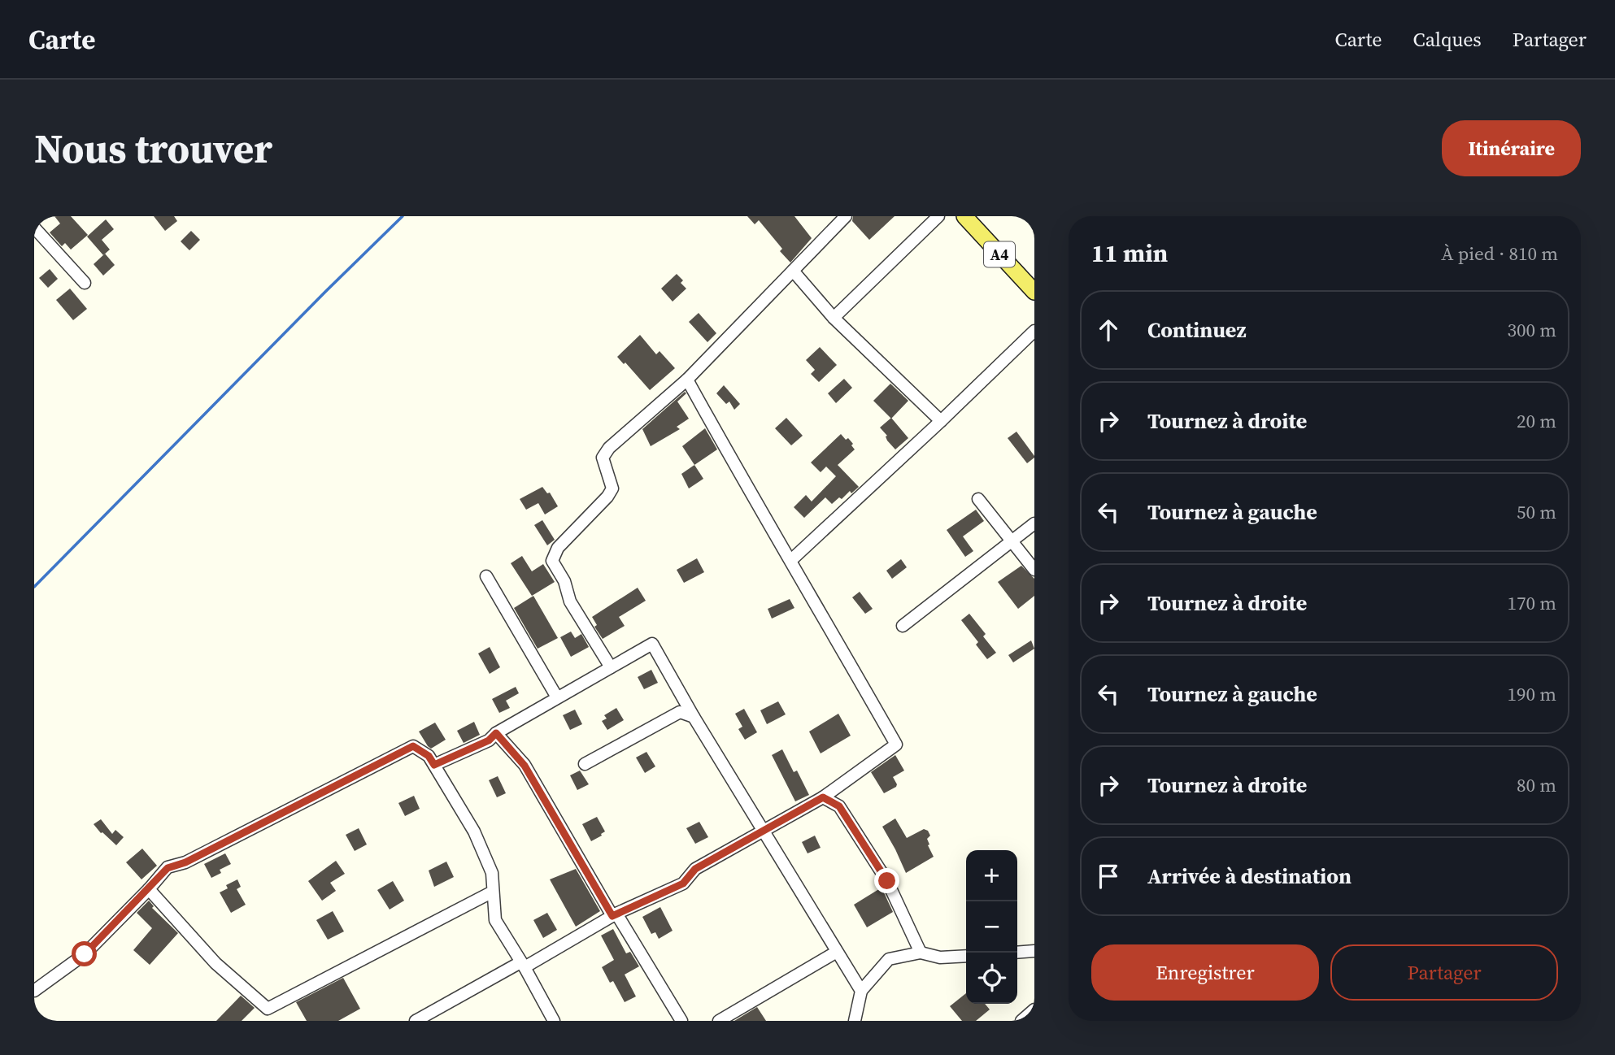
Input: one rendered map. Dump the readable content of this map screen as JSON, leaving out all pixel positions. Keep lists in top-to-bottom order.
{
  "streets": {
    "main road": ["A4"]
  },
  "page": {
    "header": "Carte",
    "nav": ["Carte", "Calques", "Partager"],
    "buttons": [
      "Itinéraire",
      ["Enregistrer", "Partager"]
    ],
    "title": "Nous trouver",
    "heading": ["11 min", "À pied · 810 m"],
    "list": [
      ["Continuez", "300 m"],
      ["Tournez à droite", "20 m"],
      ["Tournez à gauche", "50 m"],
      ["Tournez à droite", "170 m"],
      ["Tournez à gauche", "190 m"],
      ["Tournez à droite", "80 m"],
      "Arrivée à destination"
    ],
    "map_buttons": ["+", "−"]
  }
}
